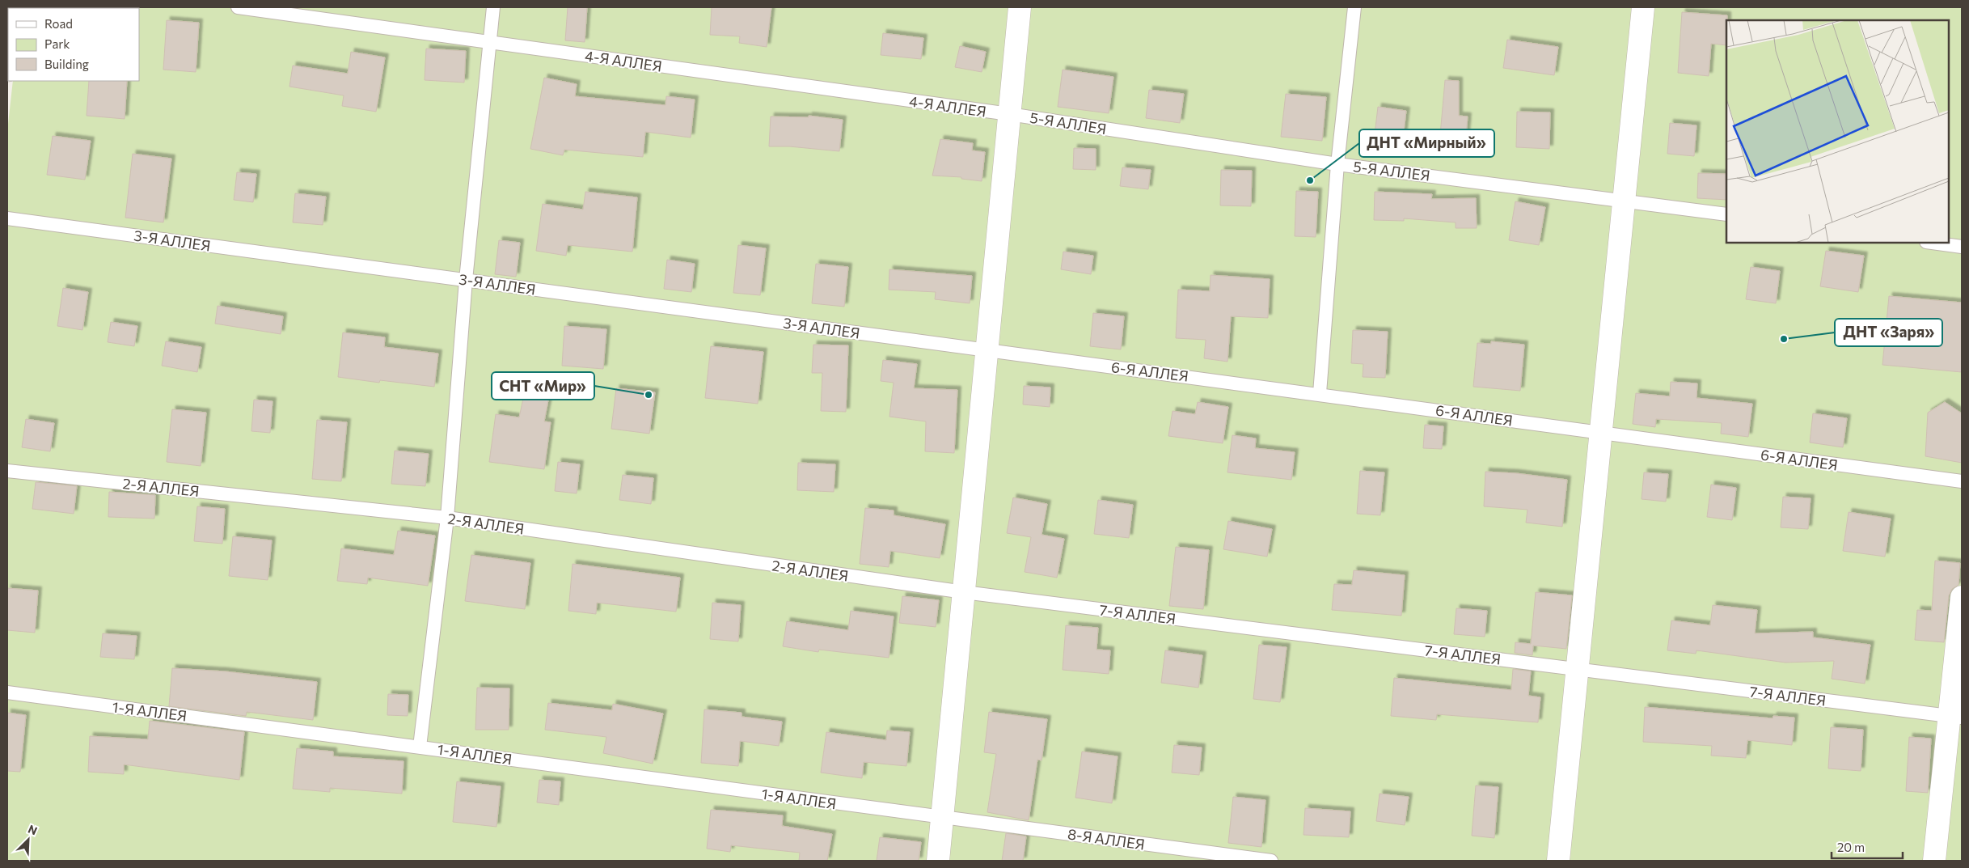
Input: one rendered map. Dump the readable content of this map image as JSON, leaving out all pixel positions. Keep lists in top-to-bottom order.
{
  "streets": {
    "lane": [
      "4-Я АЛЛЕЯ",
      "5-Я АЛЛЕЯ",
      "3-Я АЛЛЕЯ",
      "6-Я АЛЛЕЯ",
      "2-Я АЛЛЕЯ",
      "7-Я АЛЛЕЯ",
      "1-Я АЛЛЕЯ",
      "8-Я АЛЛЕЯ"
    ]
  },
  "crossings": [
    ["4-Я АЛЛЕЯ", "5-Я АЛЛЕЯ"],
    ["3-Я АЛЛЕЯ", "6-Я АЛЛЕЯ"],
    ["2-Я АЛЛЕЯ", "7-Я АЛЛЕЯ"],
    ["1-Я АЛЛЕЯ", "8-Я АЛЛЕЯ"]
  ],
  "places": ["ДНТ «Мирный»", "ДНТ «Заря»", "СНТ «Мир»"],
  "legend": ["Road", "Park", "Building"],
  "scale_bar": "20 m",
  "north": "top right"
}
